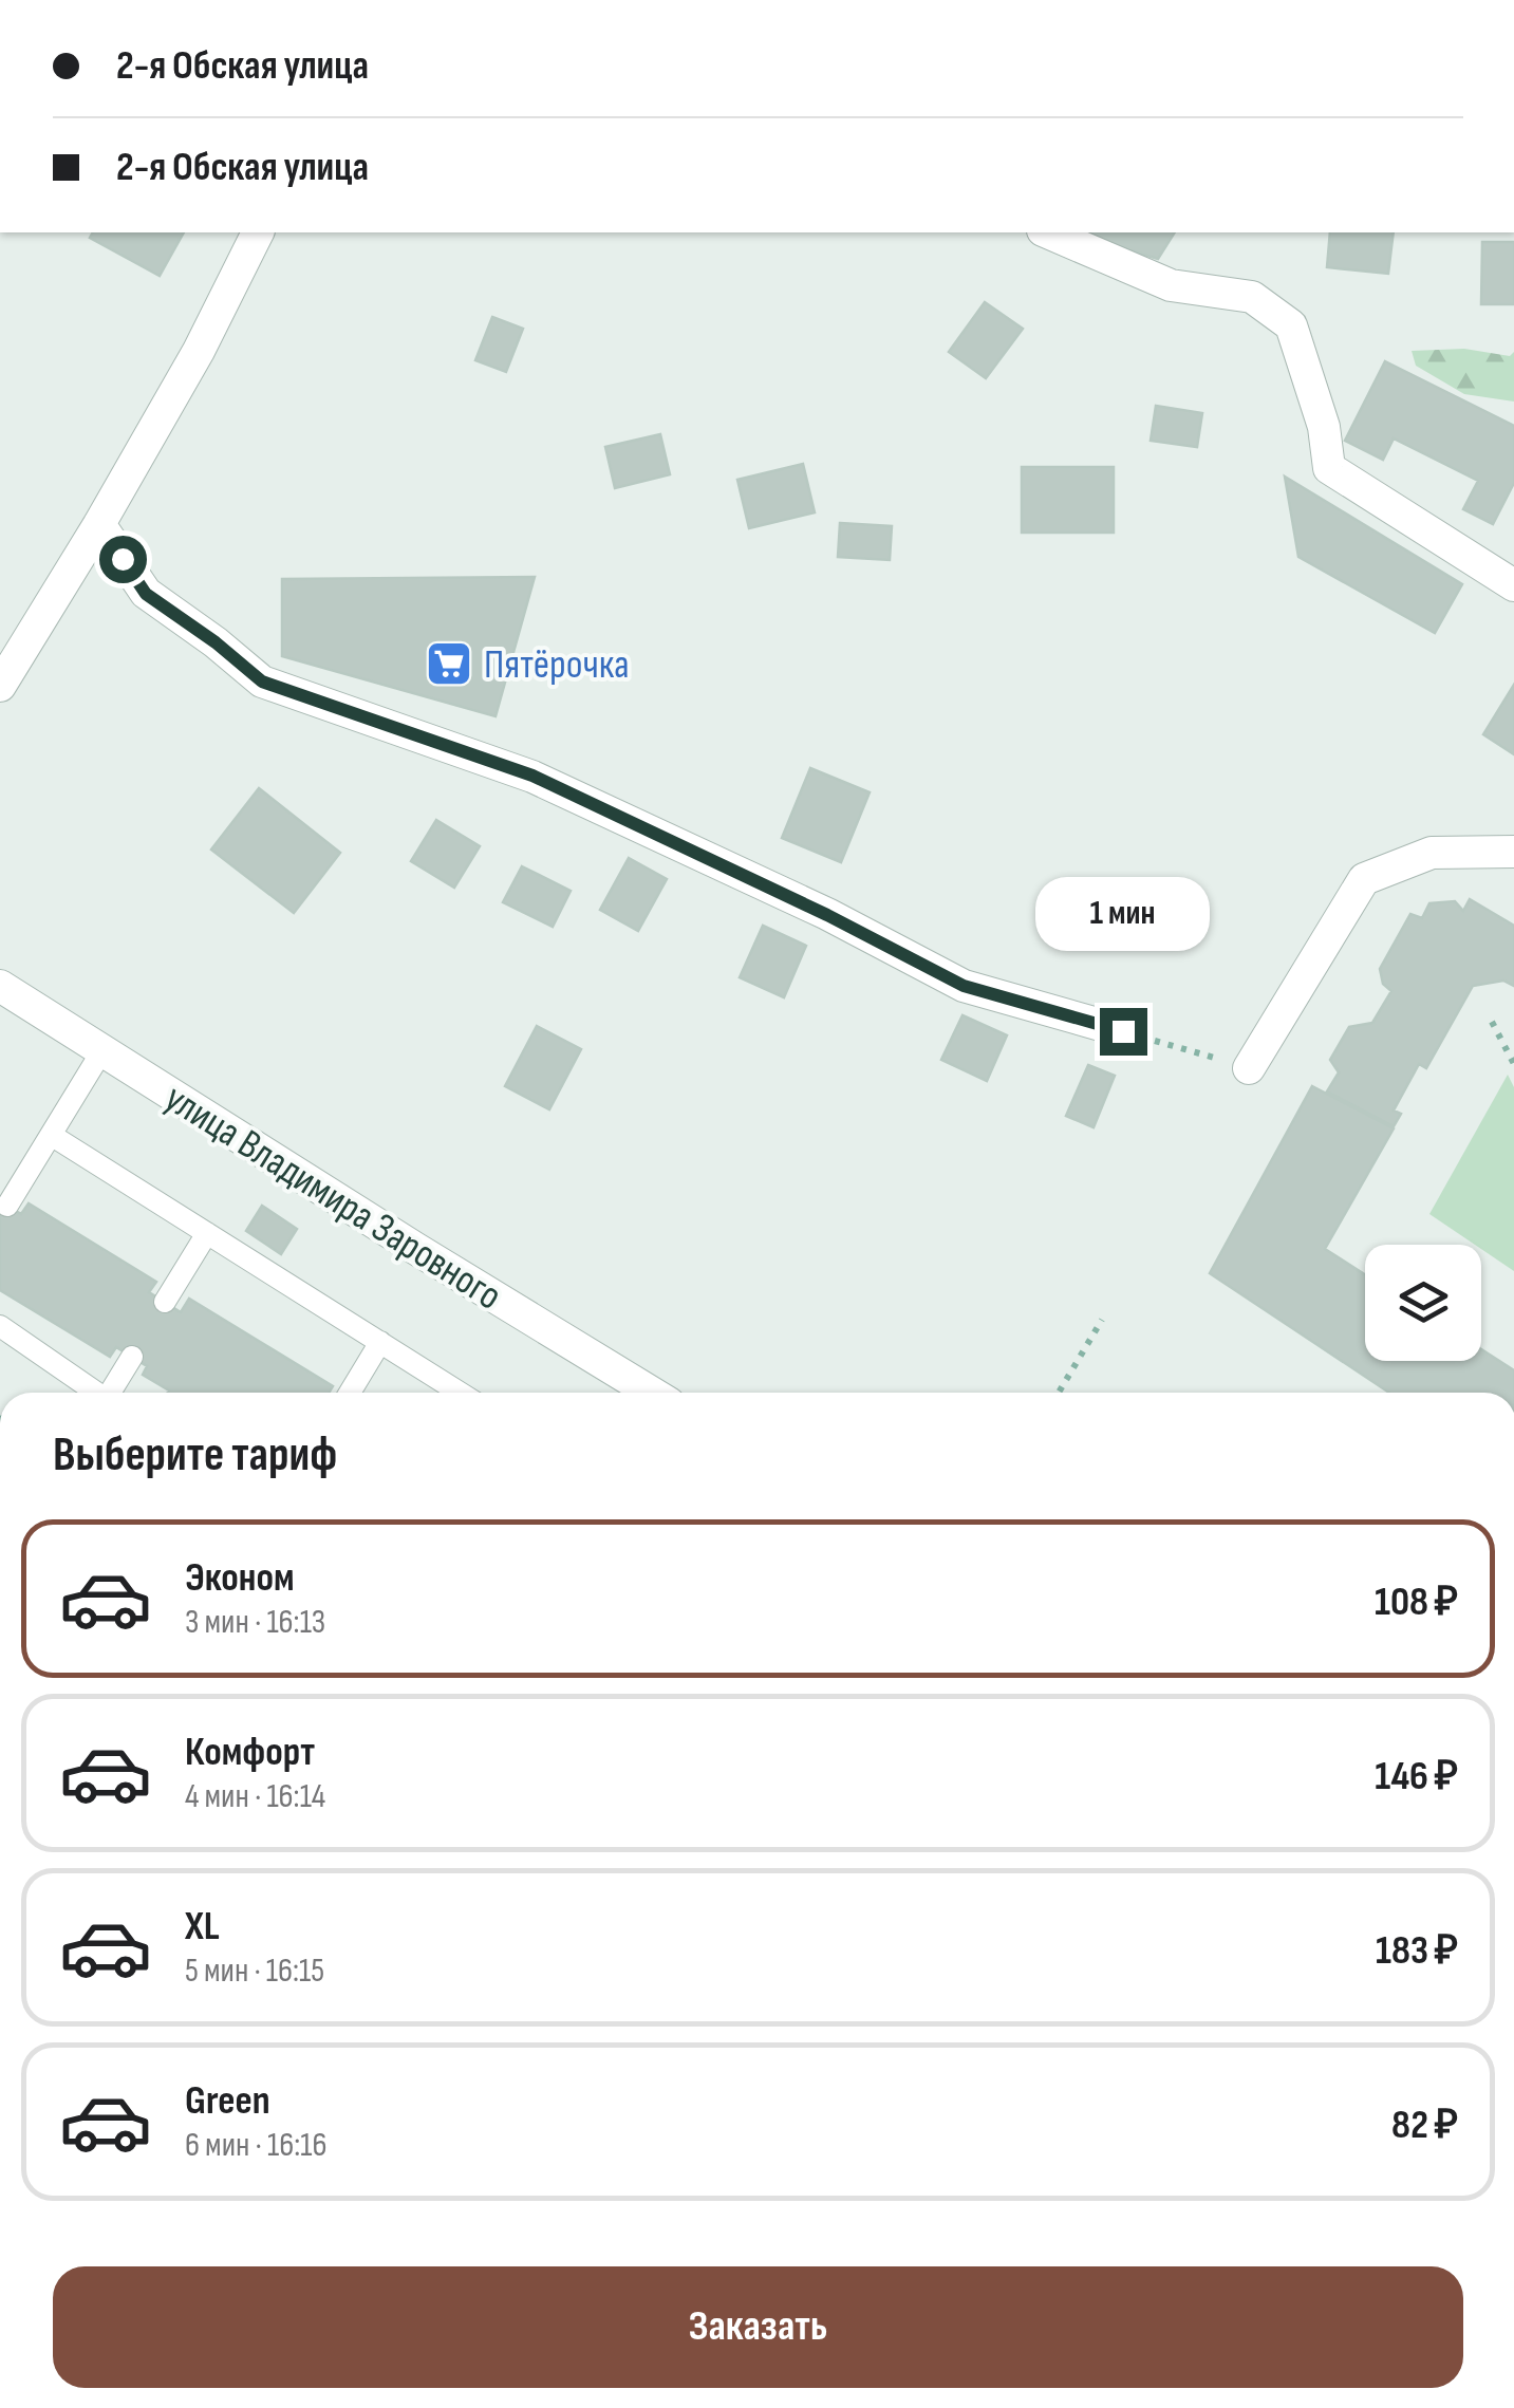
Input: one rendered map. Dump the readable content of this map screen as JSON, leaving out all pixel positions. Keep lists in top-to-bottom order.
{
  "streets": {
    "street": ["улица Владимира Заровного"]
  },
  "places": {
    "supermarket": ["Пятёрочка"]
  },
  "page": {
    "banner": ["2-я Обская улица", "2-я Обская улица"],
    "bubble": "1 мин",
    "heading": "Выберите тариф",
    "list": [
      {
        "name": "Эконом",
        "note": "3 мин · 16:13",
        "value": "108 ₽"
      },
      {
        "name": "Комфорт",
        "note": "4 мин · 16:14",
        "value": "146 ₽"
      },
      {
        "name": "XL",
        "note": "5 мин · 16:15",
        "value": "183 ₽"
      },
      {
        "name": "Green",
        "note": "6 мин · 16:16",
        "value": "82 ₽"
      }
    ],
    "buttons": "Заказать"
  }
}
